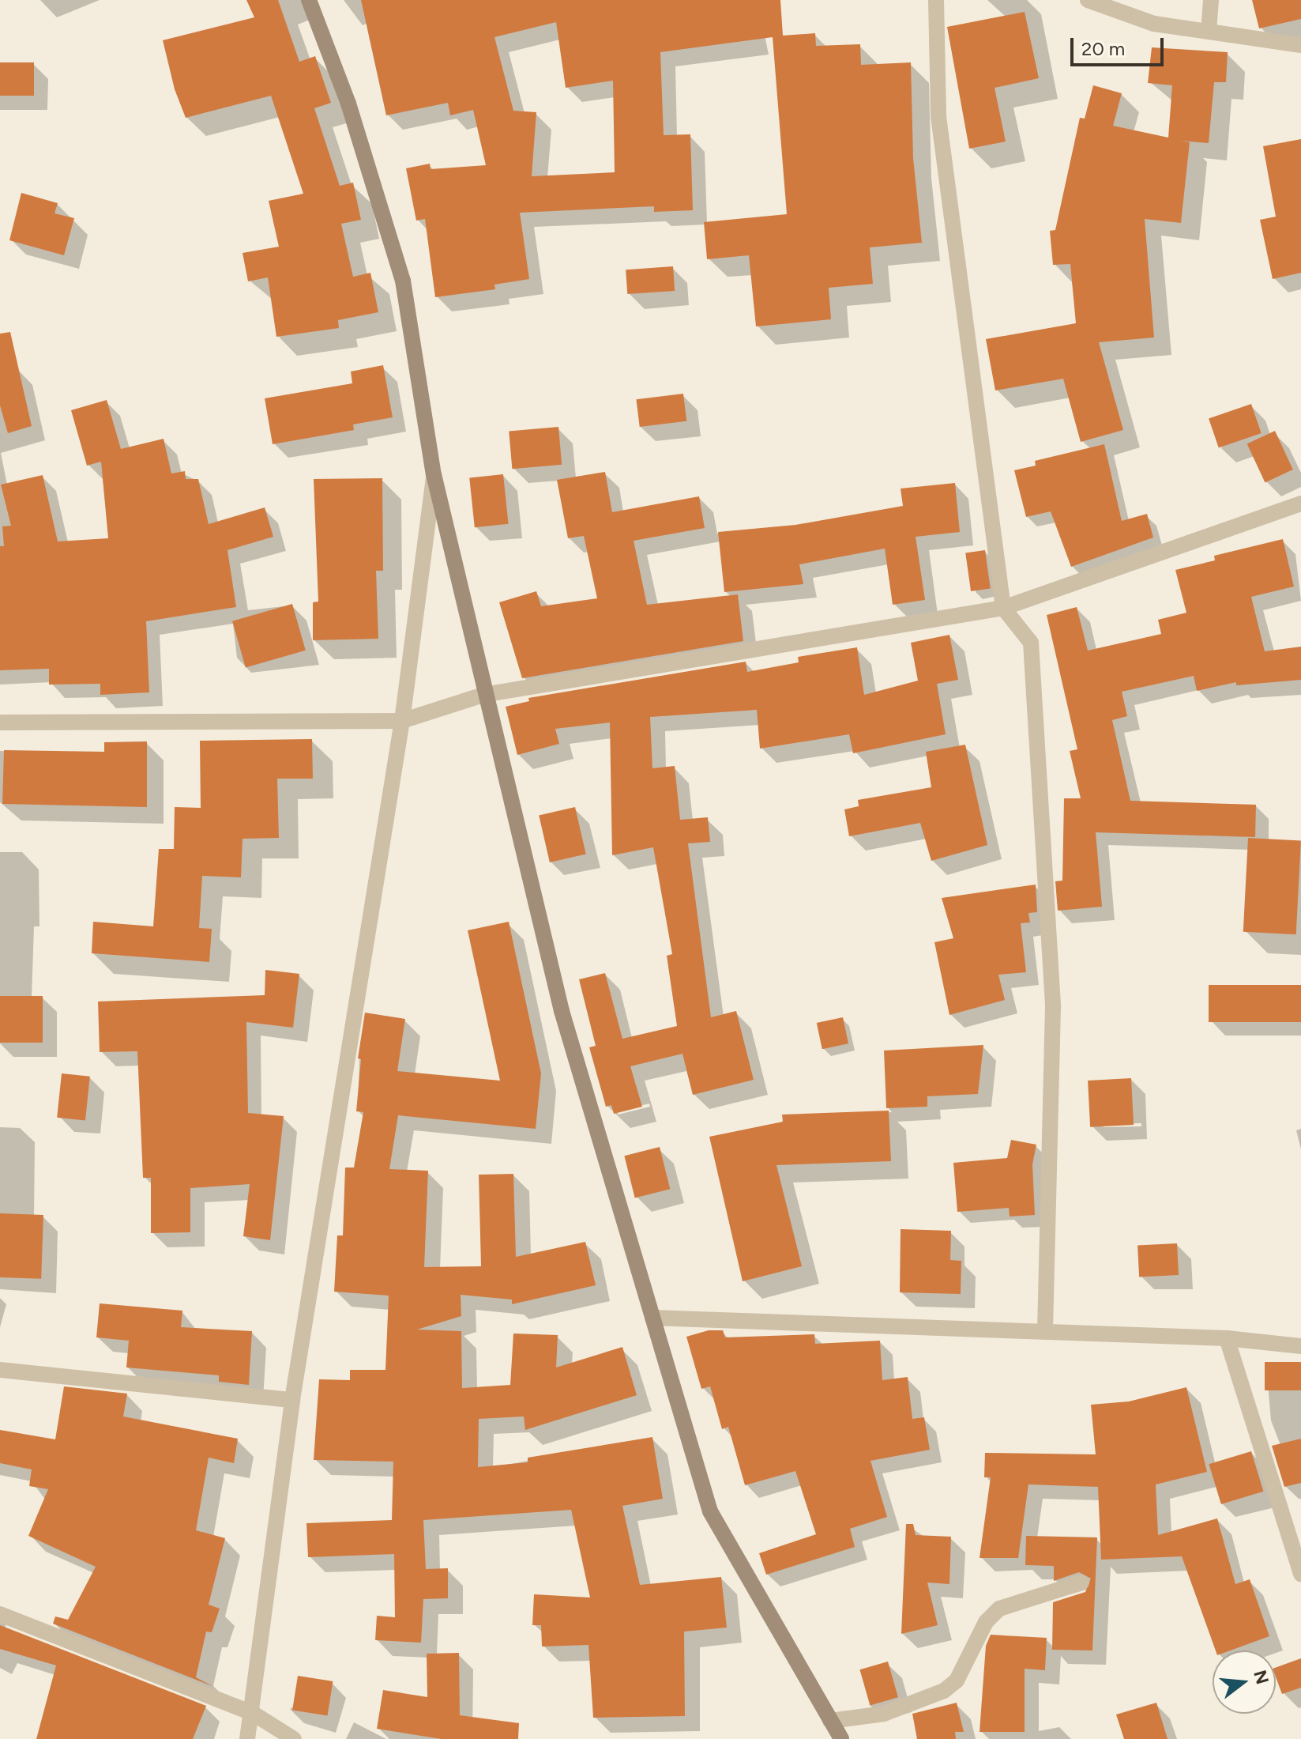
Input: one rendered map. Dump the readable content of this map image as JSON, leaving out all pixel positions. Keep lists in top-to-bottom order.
{
  "scale_bar": "20 m",
  "north": "right"
}
